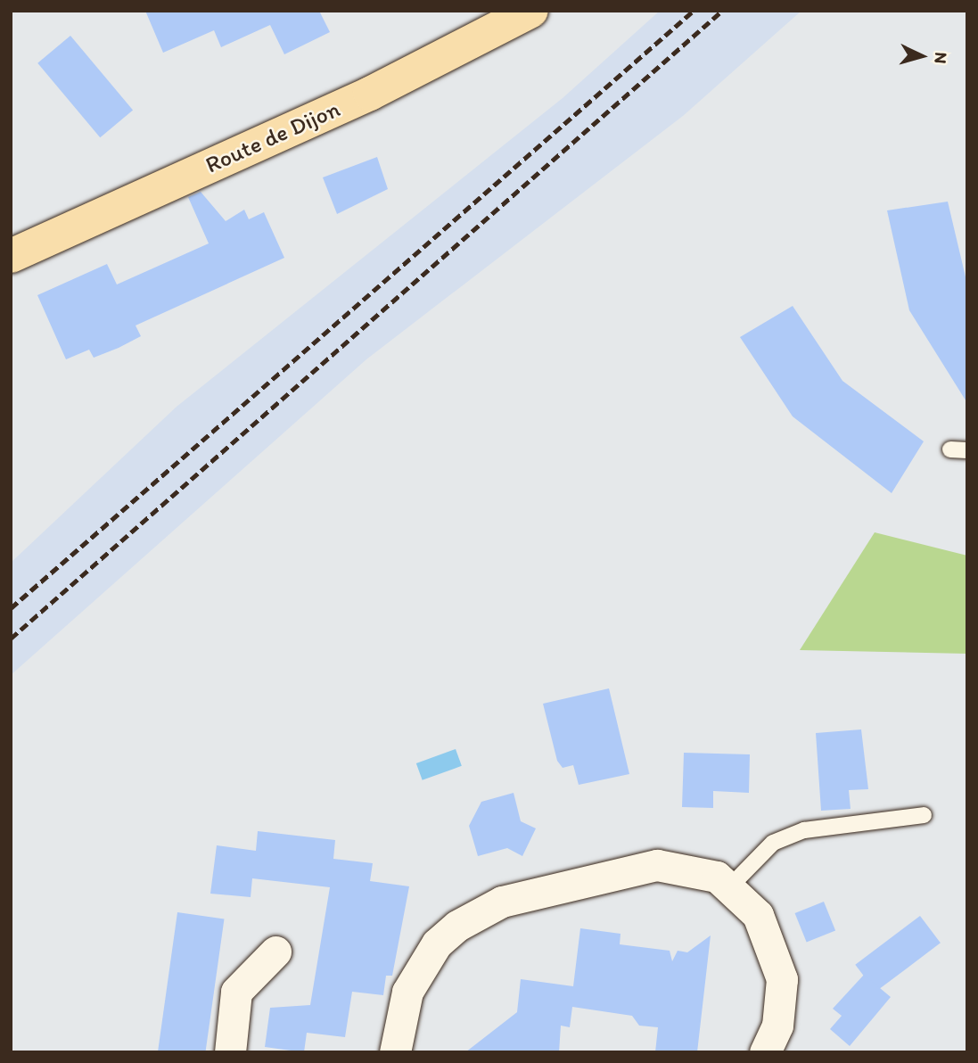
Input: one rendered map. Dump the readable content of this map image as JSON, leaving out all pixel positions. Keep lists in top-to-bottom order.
{
  "streets": {
    "main road": ["Route de Dijon"]
  },
  "north": "right"
}
